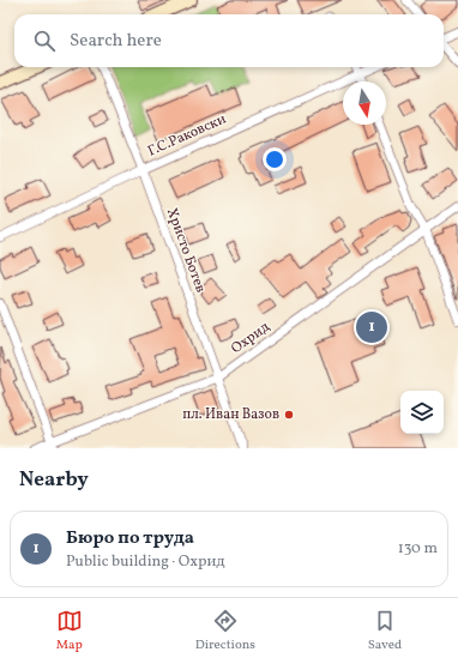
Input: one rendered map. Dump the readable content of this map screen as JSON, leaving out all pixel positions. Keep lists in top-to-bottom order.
{
  "streets": {
    "street": ["Г.С.Раковски", "Христо Ботев", "Охрид"]
  },
  "crossings": [
    ["Г.С.Раковски", "Христо Ботев"],
    ["Христо Ботев", "Охрид"]
  ],
  "places": ["пл. Иван Вазов"],
  "north": "bottom",
  "page": {
    "search": "Search here",
    "pins": "1",
    "heading": "Nearby",
    "list": [
      {
        "mark": "1",
        "name": "Бюро по труда",
        "note": "Public building · Охрид",
        "value": "130 m"
      }
    ],
    "nav": ["Map", "Directions", "Saved"]
  }
}
